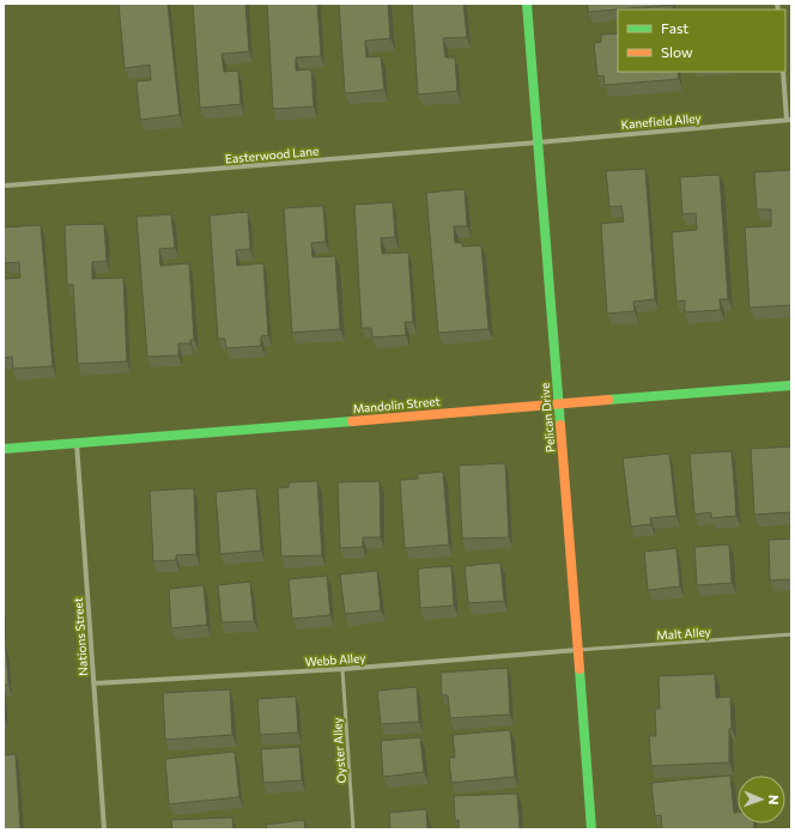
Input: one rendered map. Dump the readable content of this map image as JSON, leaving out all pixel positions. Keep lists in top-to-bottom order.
{
  "streets": {
    "street": [
      "Kanefield Alley",
      "Easterwood Lane",
      "Mandolin Street",
      "Pelican Drive",
      "Nations Street",
      "Webb Alley"
    ],
    "lane": ["Malt Alley", "Oyster Alley"]
  },
  "crossings": [
    ["Kanefield Alley", "Easterwood Lane"],
    ["Kanefield Alley", "Pelican Drive"],
    ["Easterwood Lane", "Pelican Drive"],
    ["Mandolin Street", "Pelican Drive"],
    ["Mandolin Street", "Nations Street"],
    ["Pelican Drive", "Malt Alley"],
    ["Pelican Drive", "Webb Alley"],
    ["Malt Alley", "Webb Alley"],
    ["Nations Street", "Webb Alley"],
    ["Webb Alley", "Oyster Alley"]
  ],
  "legend": ["Fast", "Slow"],
  "north": "right"
}
